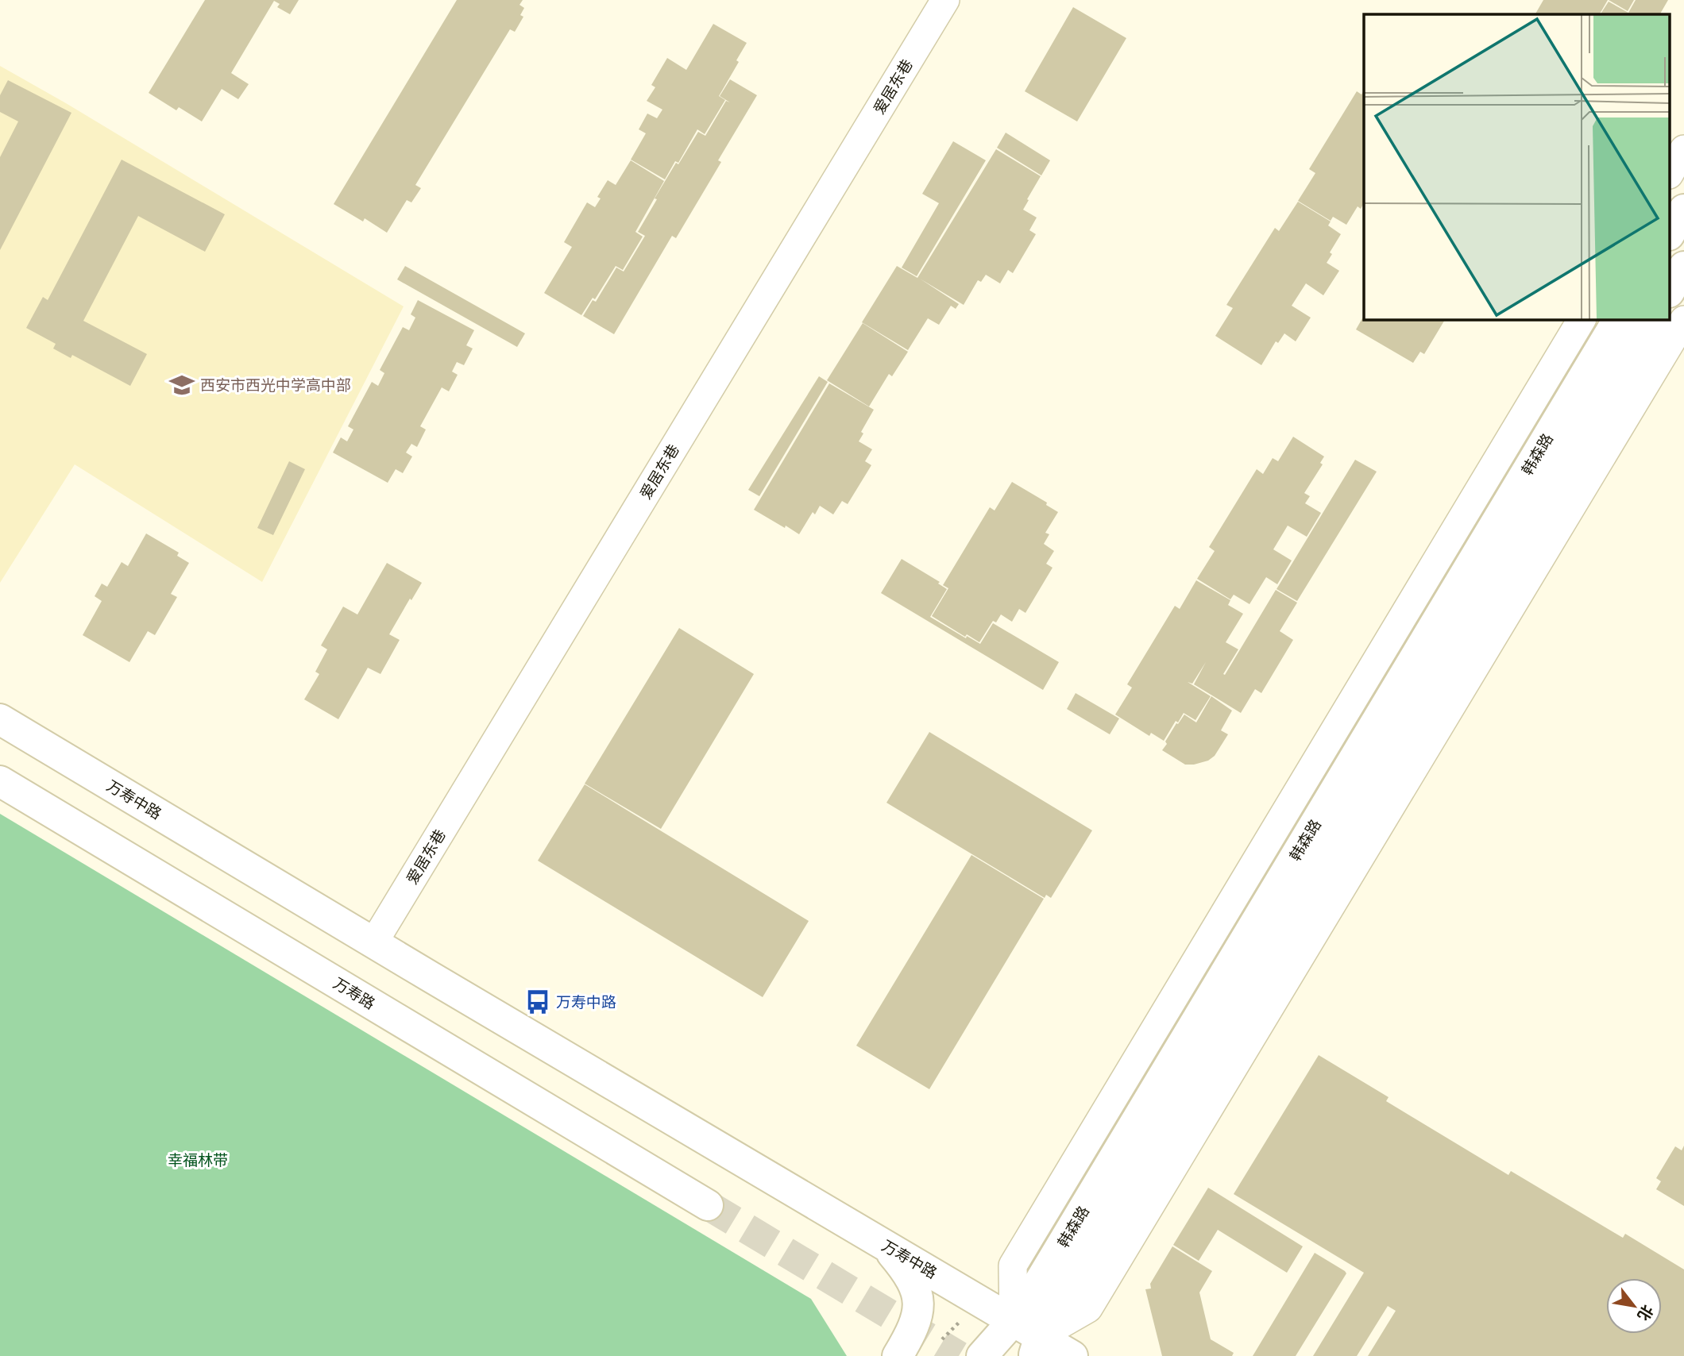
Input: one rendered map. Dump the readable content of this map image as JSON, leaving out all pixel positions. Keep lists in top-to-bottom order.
{
  "streets": {
    "main road": ["韩森路", "万寿中路", "万寿路"],
    "street": ["爱居东巷"]
  },
  "crossings": [
    ["爱居东巷", "万寿中路"],
    ["韩森路", "万寿中路"]
  ],
  "parks": ["幸福林带"],
  "places": {
    "school or university": ["西安市西光中学高中部"],
    "bus stop": ["万寿中路"]
  },
  "north": "bottom right"
}
